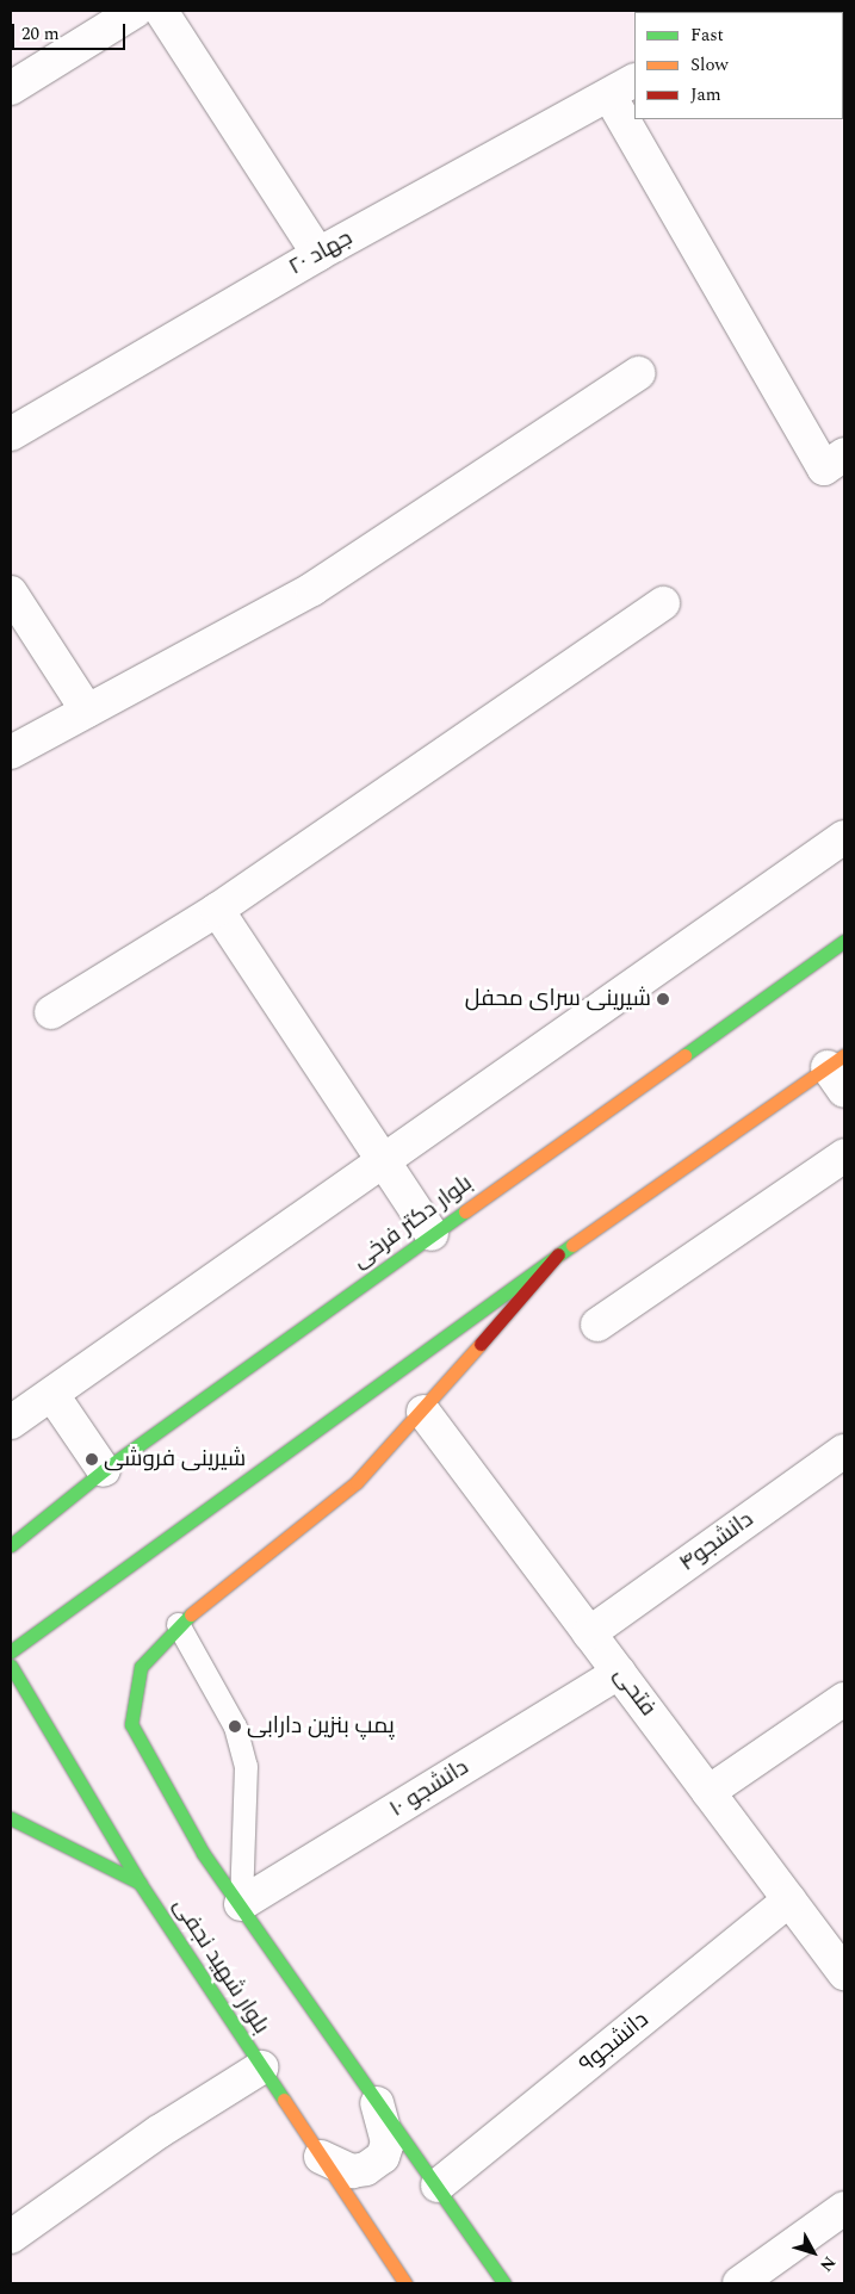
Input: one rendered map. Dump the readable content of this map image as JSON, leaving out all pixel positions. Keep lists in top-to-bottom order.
{
  "streets": {
    "street": [
      "جهاد ۲۰",
      "بلوار دکتر فرخی",
      "دانشجو۴",
      "فتحی",
      "دانشجو ۱۰",
      "بلوار شهید نجفی",
      "دانشجو۹"
    ]
  },
  "crossings": [
    ["دانشجو۴", "فتحی"],
    ["فتحی", "دانشجو ۱۰"],
    ["فتحی", "دانشجو۹"]
  ],
  "places": ["شیرینی سرای محفل", "شیرینی فروشی", "پمپ بنزین دارابى"],
  "legend": ["Fast", "Slow", "Jam"],
  "scale_bar": "20 m",
  "north": "bottom right"
}
